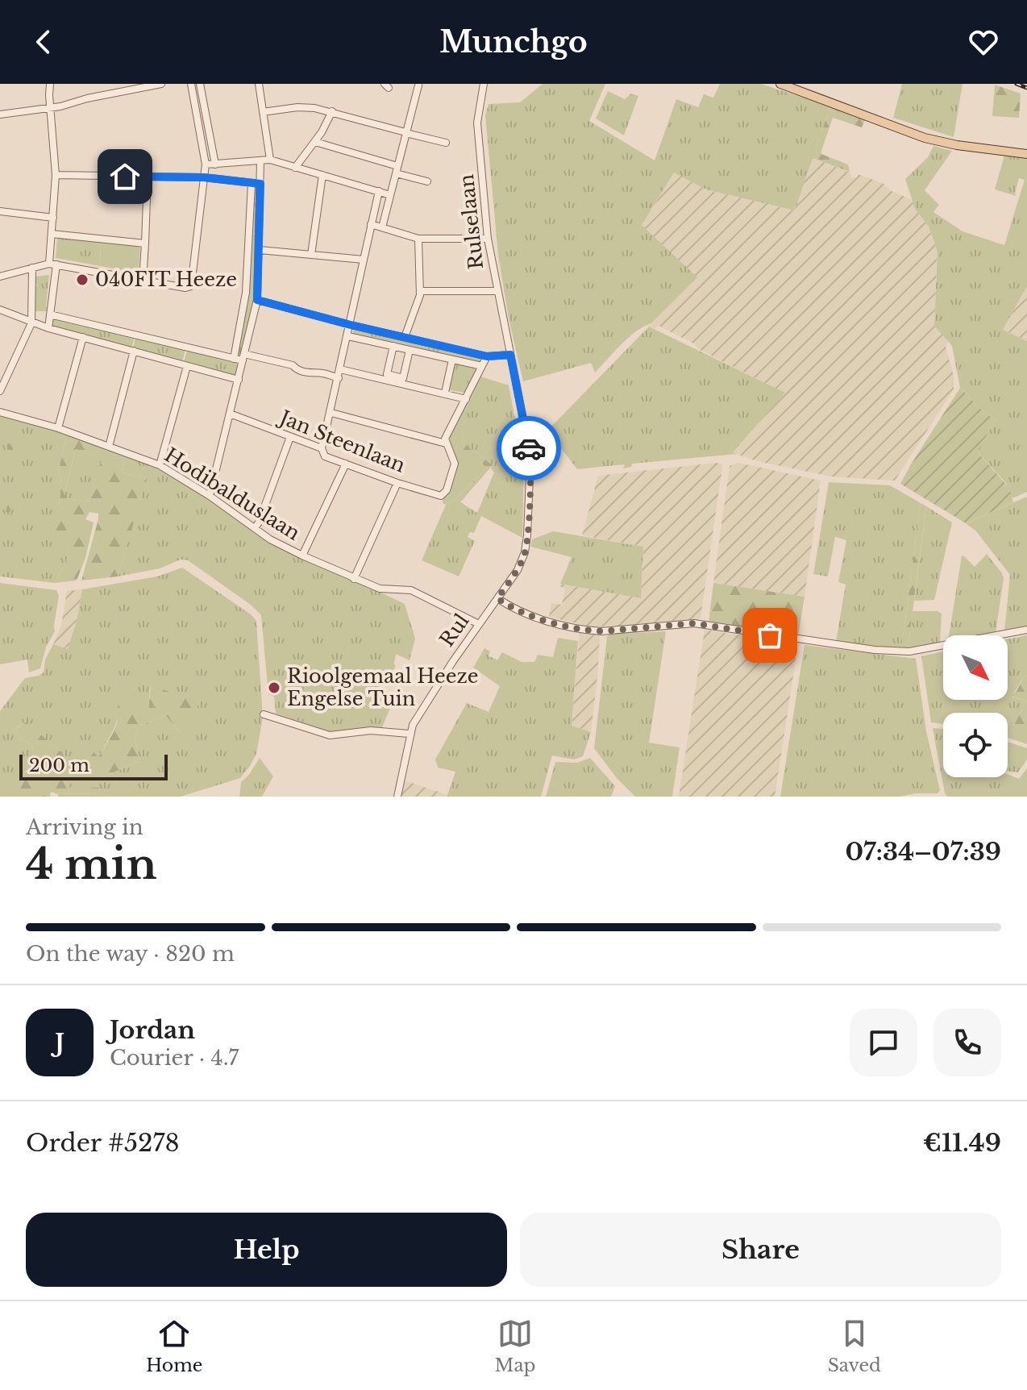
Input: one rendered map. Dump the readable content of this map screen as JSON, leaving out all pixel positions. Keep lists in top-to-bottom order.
{
  "streets": {
    "street": [
      "Rulselaan",
      "Jan Steenlaan",
      "Hodibalduslaan",
      "Rul"
    ]
  },
  "crossings": [
    ["Rulselaan", "Rul"],
    ["Hodibalduslaan", "Rul"]
  ],
  "places": ["040FIT Heeze", "Rioolgemaal Heeze Engelse Tuin"],
  "scale_bar": "200 m",
  "north": "bottom right",
  "page": {
    "header": "Munchgo",
    "scale": "200 m",
    "heading": ["4 min", "Arriving in", "07:34–07:39"],
    "panel": [
      "Jordan",
      "Courier · 4.7",
      "Order #5278",
      "€11.49"
    ],
    "bar": "On the way · 820 m",
    "round": "J",
    "buttons": ["Help", "Share"],
    "tabs": ["Home", "Map", "Saved"]
  }
}
